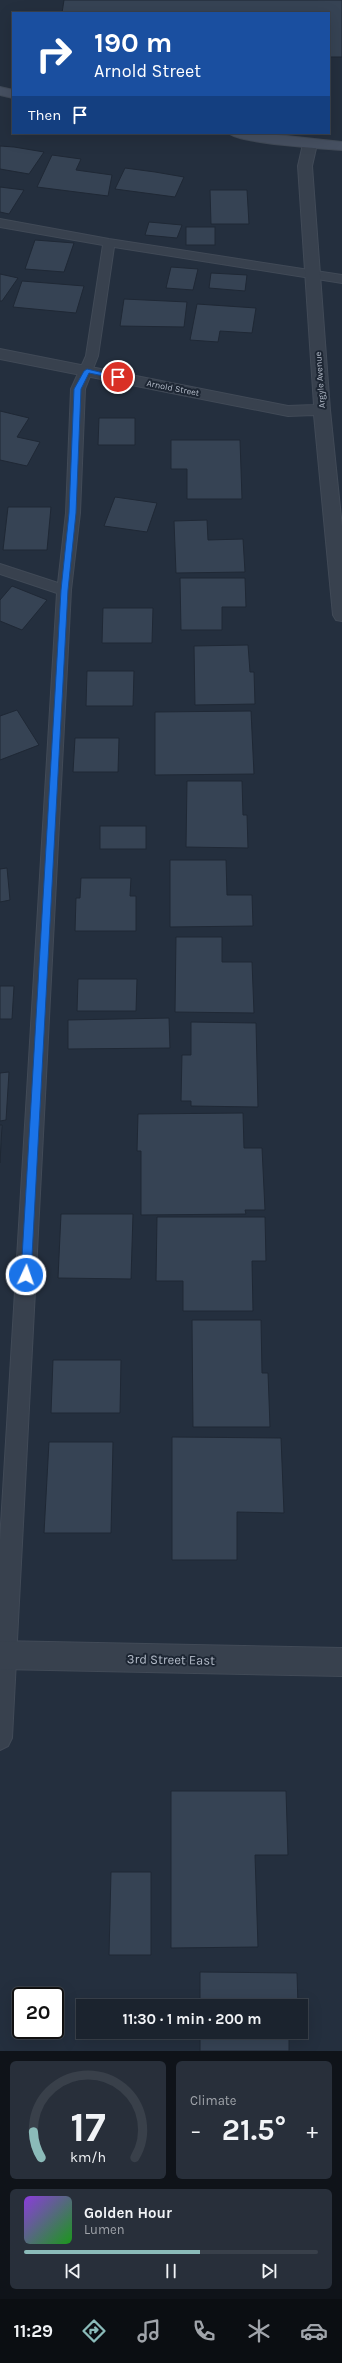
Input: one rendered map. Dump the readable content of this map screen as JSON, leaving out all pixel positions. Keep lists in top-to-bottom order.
{
  "streets": {
    "street": ["Argyle Avenue", "Arnold Street", "3rd Street East"]
  },
  "crossings": [
    ["Argyle Avenue", "Arnold Street"]
  ],
  "page": {
    "turn": ["190 m", "Arnold Street"],
    "then": "Then",
    "limit": "20",
    "trip": "11:30 · 1 min · 200 m",
    "tile": "Climate",
    "heat": ["−", "21.5°", "+"],
    "song": ["Golden Hour", "Lumen"],
    "tabs": "11:29",
    "gauge": ["17", "km/h"]
  }
}
